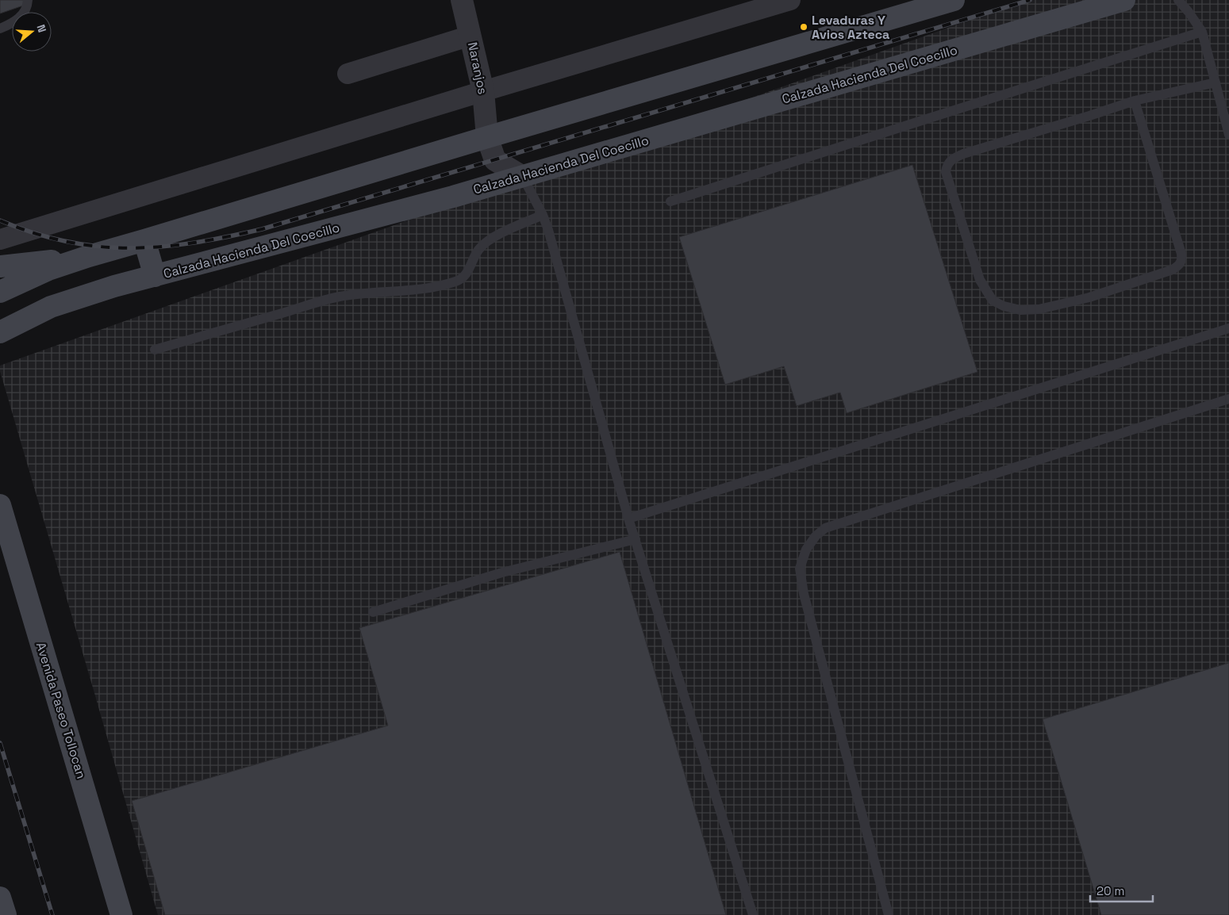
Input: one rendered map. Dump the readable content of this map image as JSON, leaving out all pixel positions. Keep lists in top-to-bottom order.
{
  "streets": {
    "main road": ["Calzada Hacienda Del Coecillo", "Avenida Paseo Tollocan"],
    "street": ["Naranjos"]
  },
  "crossings": [
    ["Naranjos", "Calzada Hacienda Del Coecillo"]
  ],
  "places": ["Levaduras Y Avios Azteca"],
  "scale_bar": "20 m",
  "north": "right"
}
